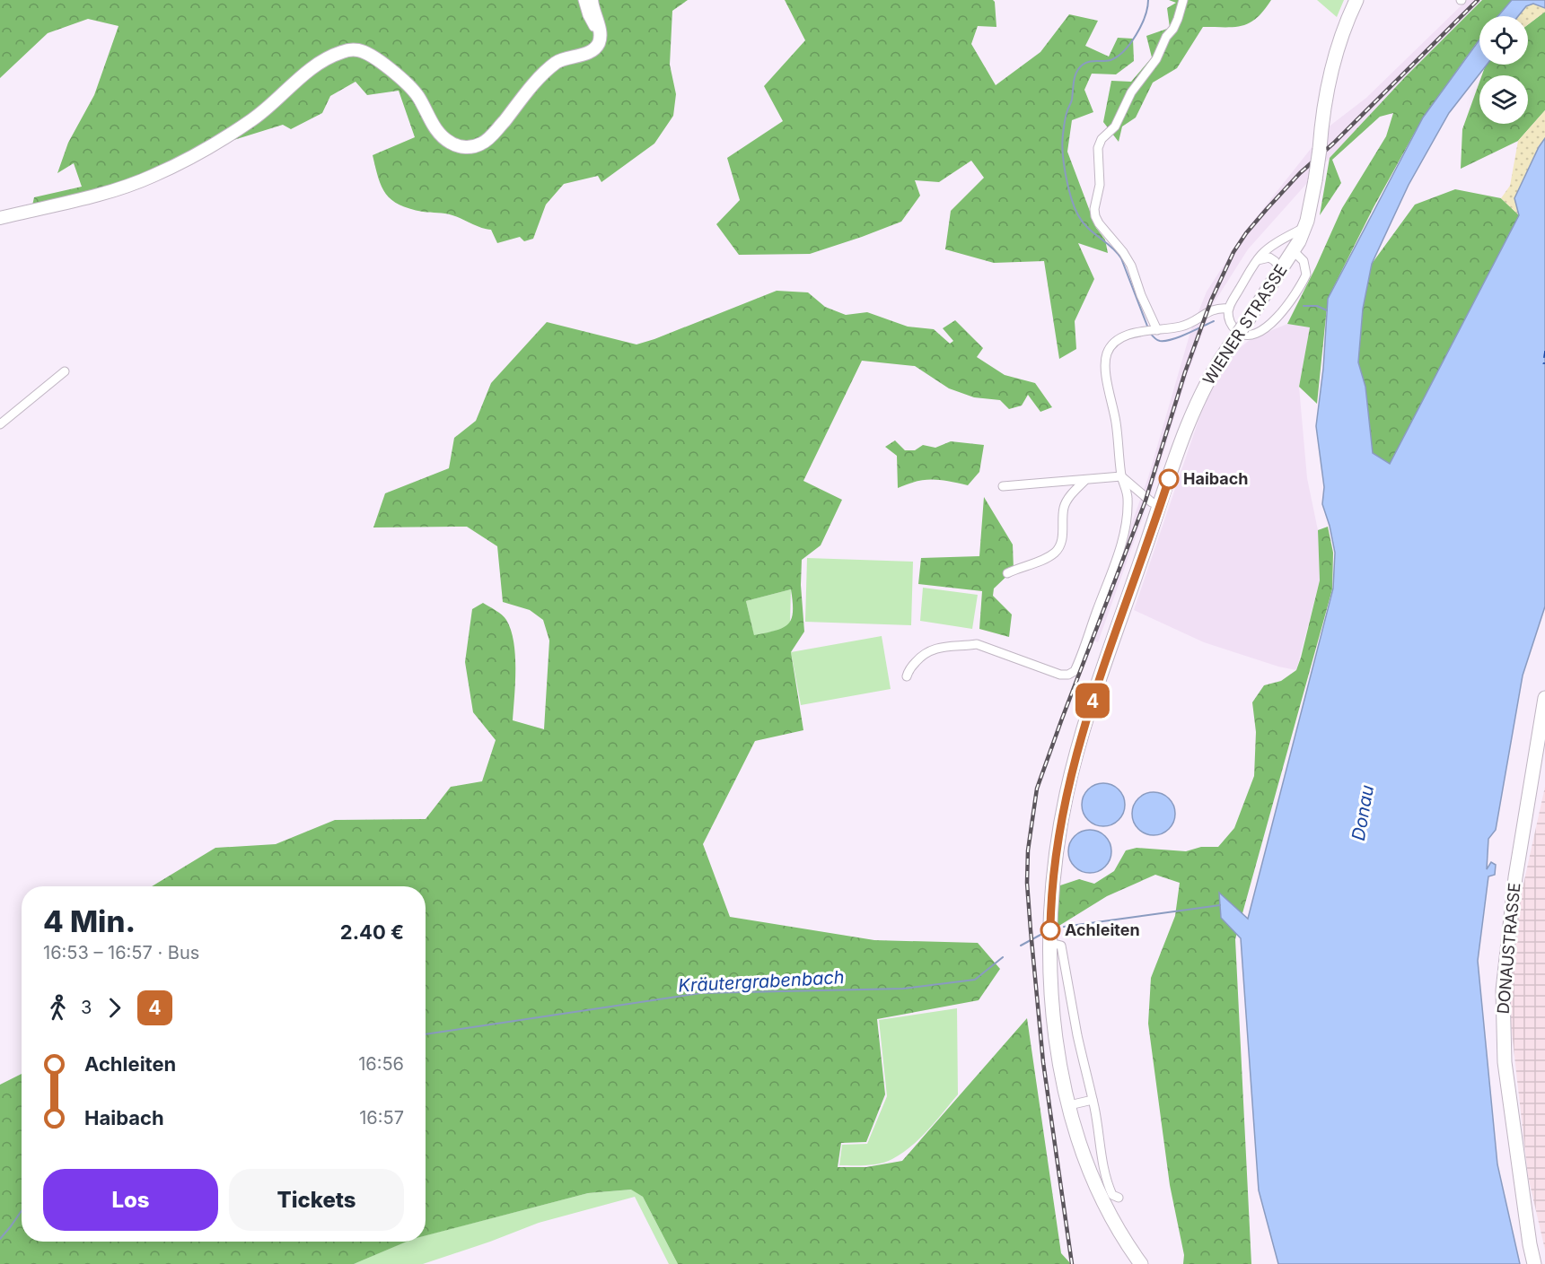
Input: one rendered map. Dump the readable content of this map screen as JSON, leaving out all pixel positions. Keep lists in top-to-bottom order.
{
  "streets": {
    "main road": ["WIENER STRASSE", "DONAUSTRASSE"]
  },
  "water": ["Donau", "Kräutergrabenbach"],
  "places": ["Haibach", "Achleiten"],
  "lines": ["bus line 4"],
  "page": {
    "on_map": "4",
    "heading": ["4 Min.", "16:53 – 16:57 · Bus", "2.40 €"],
    "legs": ["3", "4"],
    "list": [
      {
        "name": "Achleiten",
        "value": "16:56"
      },
      {
        "name": "Haibach",
        "value": "16:57"
      }
    ],
    "buttons": ["Los", "Tickets"]
  }
}
